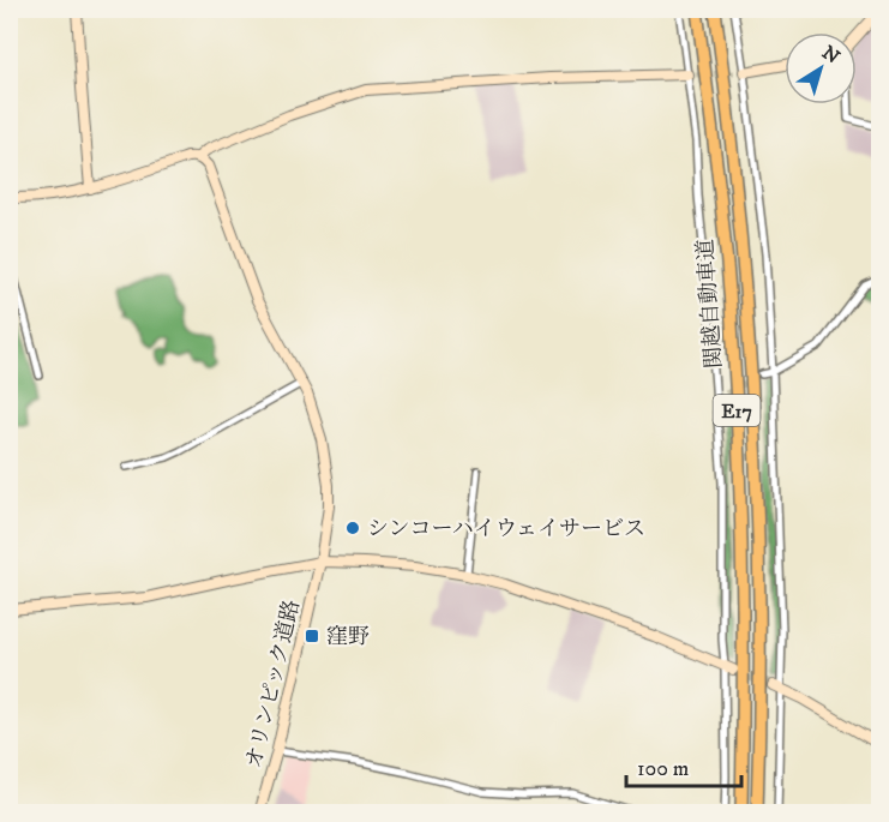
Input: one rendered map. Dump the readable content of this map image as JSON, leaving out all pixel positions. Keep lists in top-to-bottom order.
{
  "streets": {
    "highway": ["関越自動車道", "E17"],
    "street": ["オリンピック道路"]
  },
  "places": {
    "other": ["シンコーハイウェイサービス"],
    "transit": ["窪野"]
  },
  "scale_bar": "100 m",
  "north": "top right"
}
